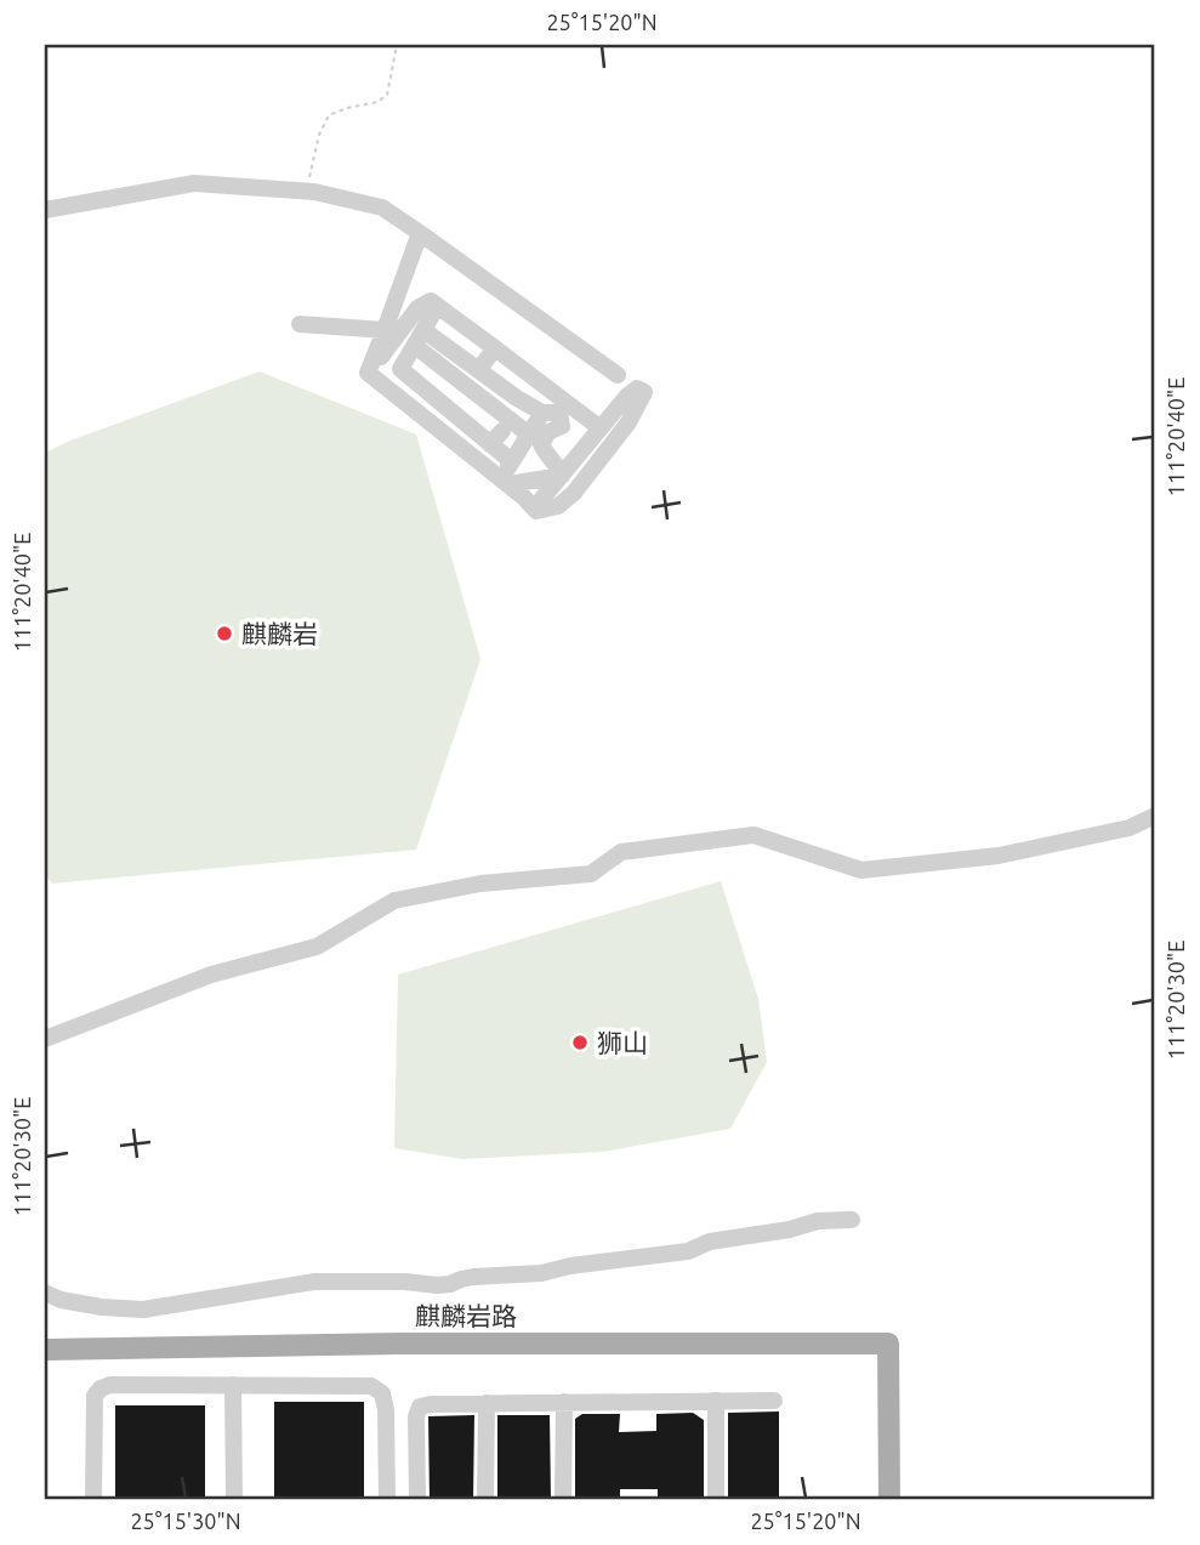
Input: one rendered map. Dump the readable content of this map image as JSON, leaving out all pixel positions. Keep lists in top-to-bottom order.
{
  "streets": {
    "main road": ["麒麟岩路"]
  },
  "places": ["麒麟岩", "狮山"],
  "coordinates": [
    "25°15'20\"N",
    "111°20'40\"E",
    "111°20'30\"E",
    "25°15'30\"N"
  ]
}
